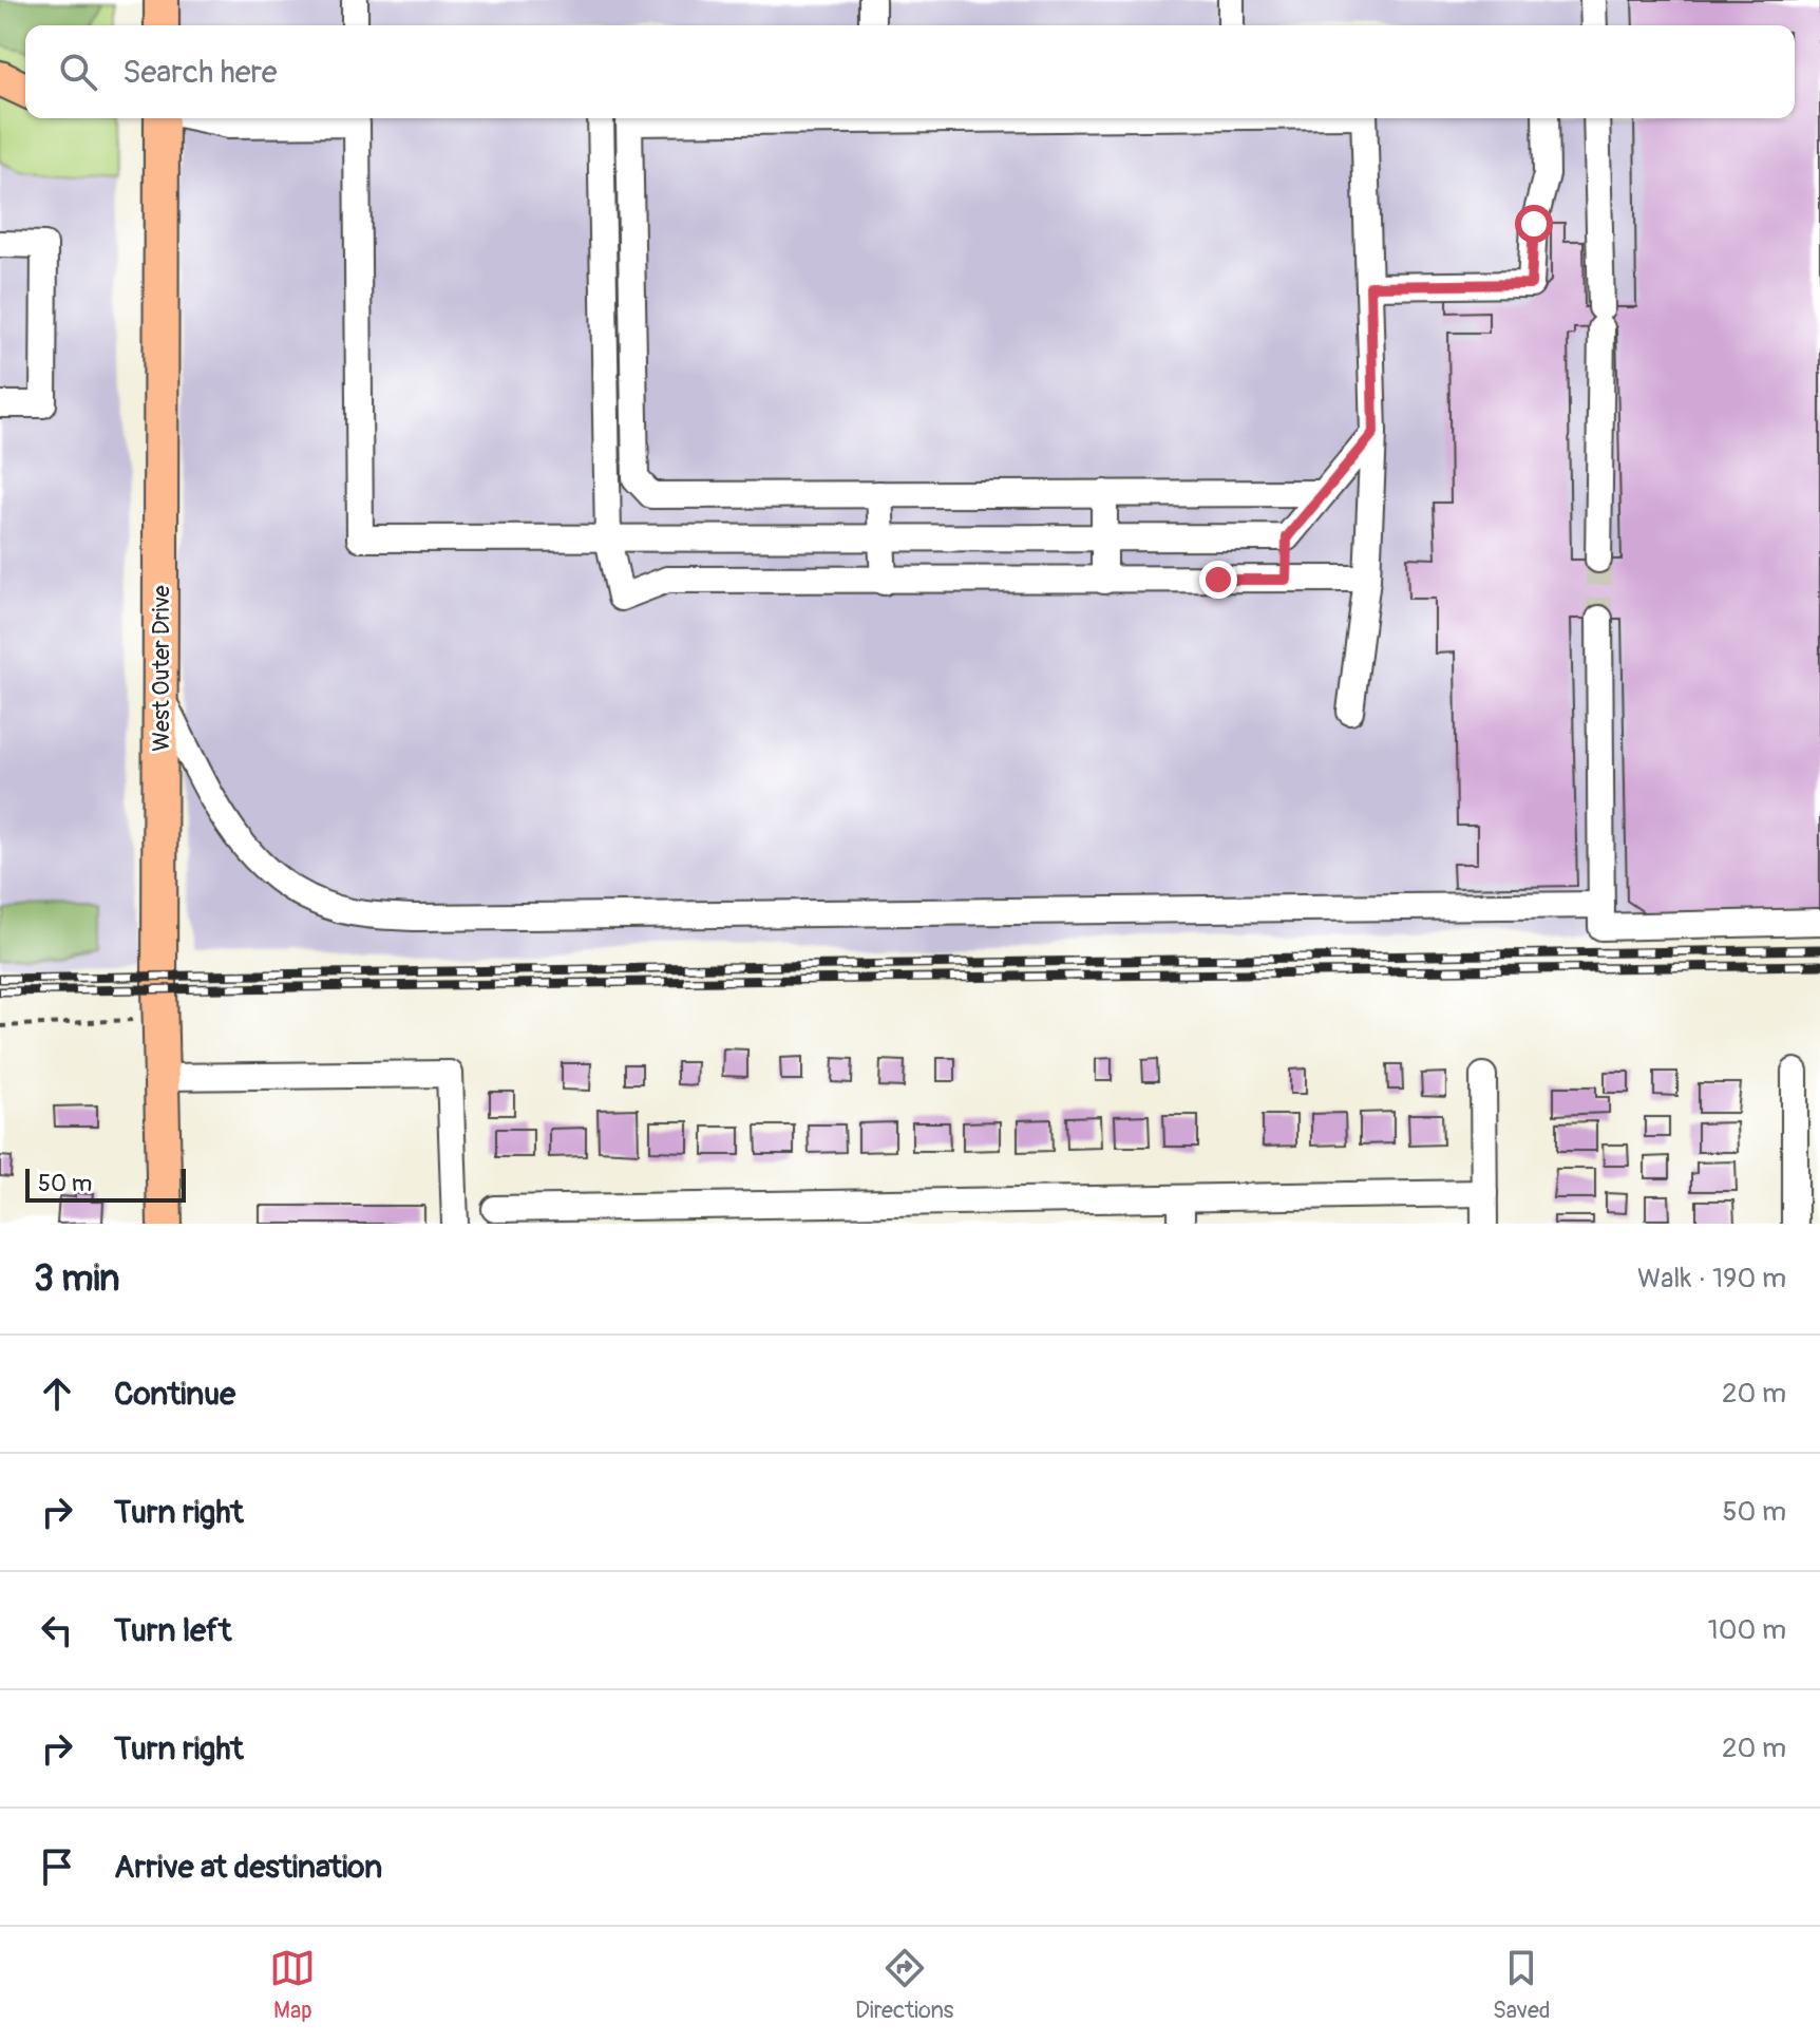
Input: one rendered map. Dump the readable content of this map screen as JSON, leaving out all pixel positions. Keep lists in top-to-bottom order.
{
  "streets": {
    "main road": ["West Outer Drive"]
  },
  "scale_bar": "50 m",
  "page": {
    "search": "Search here",
    "scale": "50 m",
    "heading": ["3 min", "Walk · 190 m"],
    "list": [
      ["Continue", "20 m"],
      ["Turn right", "50 m"],
      ["Turn left", "100 m"],
      ["Turn right", "20 m"],
      "Arrive at destination"
    ],
    "nav": ["Map", "Directions", "Saved"]
  }
}
